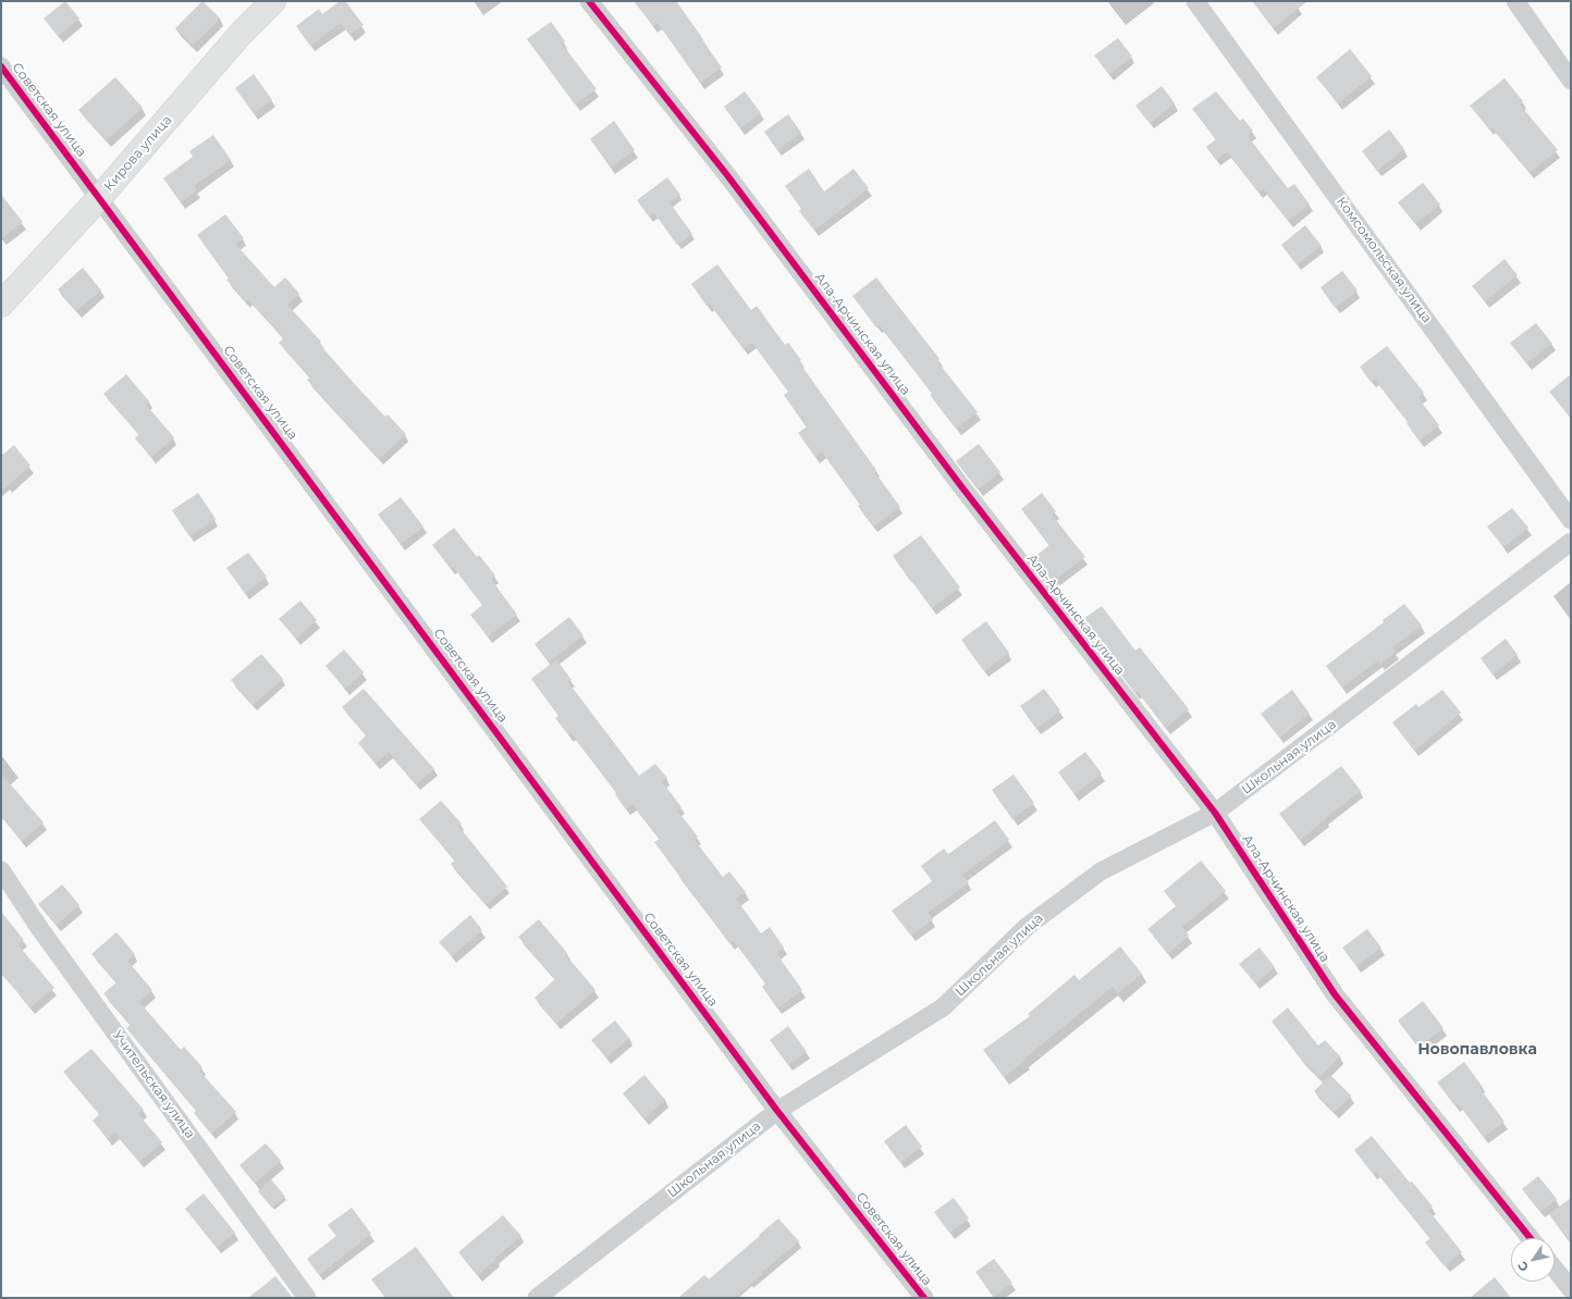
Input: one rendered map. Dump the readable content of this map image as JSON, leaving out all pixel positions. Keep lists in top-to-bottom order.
{
  "streets": {
    "street": [
      "Советская улица",
      "Кирова улица",
      "Комсомольская улица",
      "Ала-Арчинская улица",
      "Школьная улица",
      "Учительская улица"
    ]
  },
  "crossings": [
    ["Советская улица", "Кирова улица"],
    ["Советская улица", "Школьная улица"],
    ["Ала-Арчинская улица", "Школьная улица"]
  ],
  "districts": ["Новопавловка"],
  "north": "bottom left"
}
